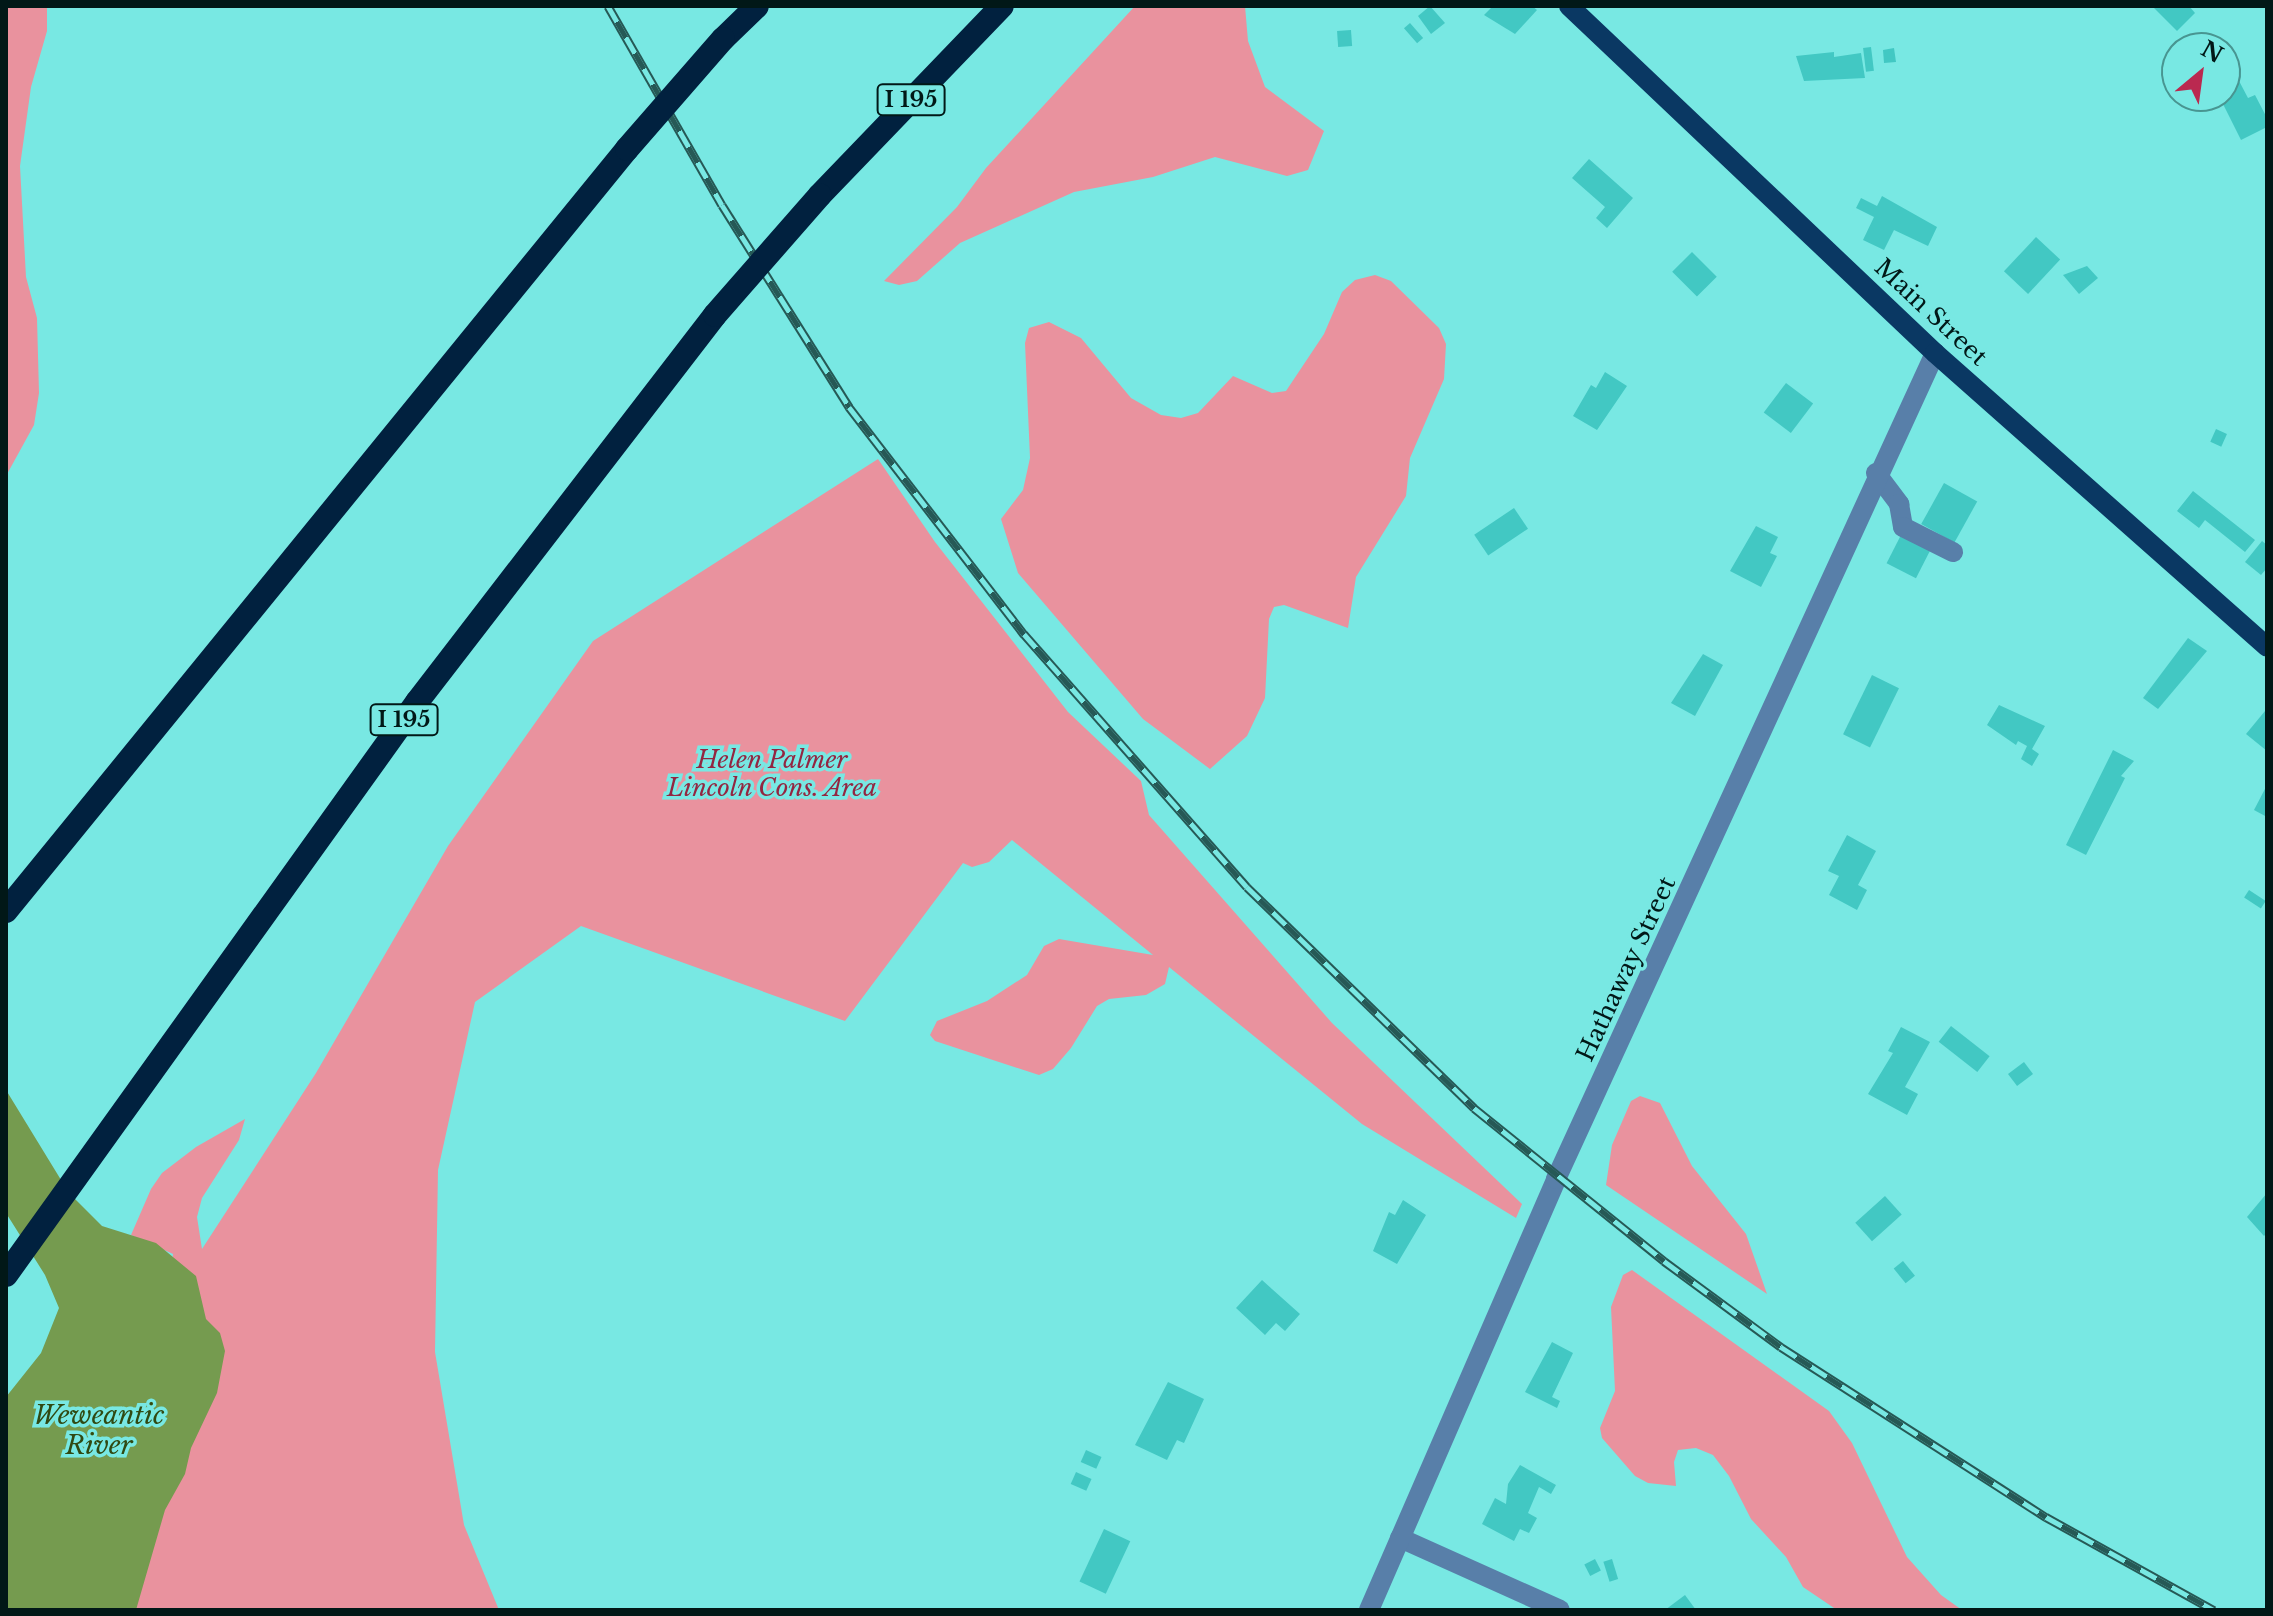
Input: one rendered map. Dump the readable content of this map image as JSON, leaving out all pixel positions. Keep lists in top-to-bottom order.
{
  "streets": {
    "highway": ["I 195"],
    "main road": ["Main Street"],
    "street": ["Hathaway Street"]
  },
  "crossings": [
    ["Main Street", "Hathaway Street"]
  ],
  "water": ["Weweantic River"],
  "parks": ["Helen Palmer Lincoln Cons. Area"],
  "north": "top right"
}
